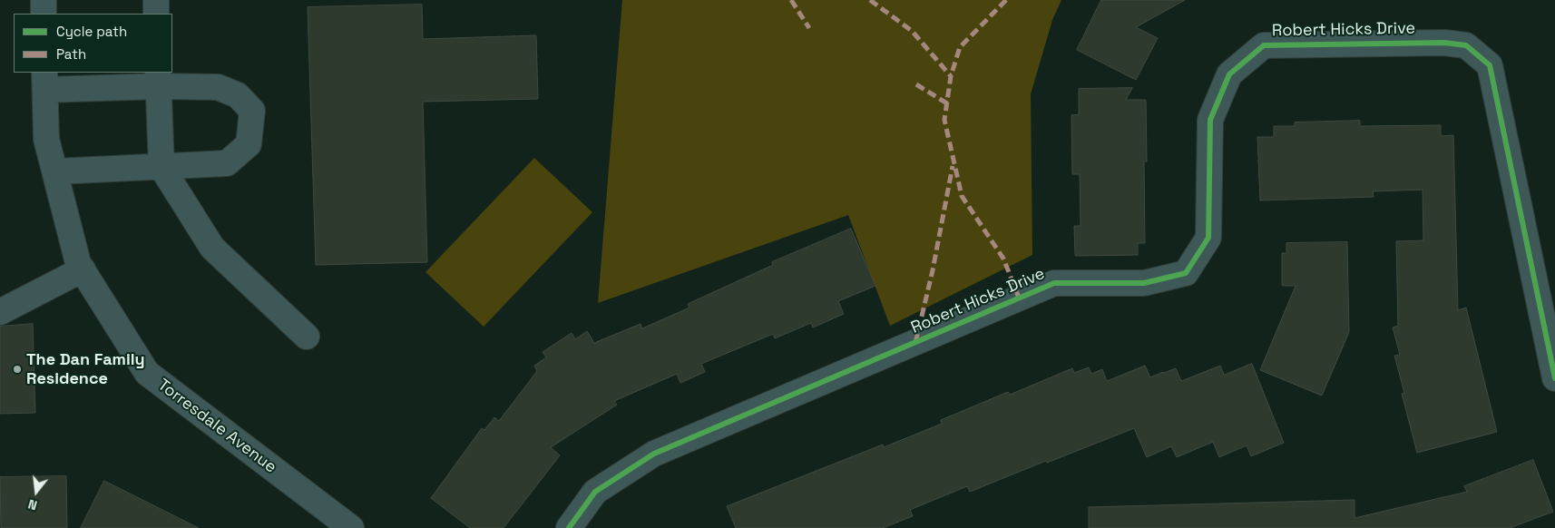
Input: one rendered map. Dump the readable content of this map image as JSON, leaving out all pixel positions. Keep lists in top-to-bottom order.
{
  "streets": {
    "street": ["Robert Hicks Drive", "Torresdale Avenue"]
  },
  "places": ["The Dan Family Residence"],
  "legend": ["Cycle path", "Path"],
  "north": "bottom"
}
